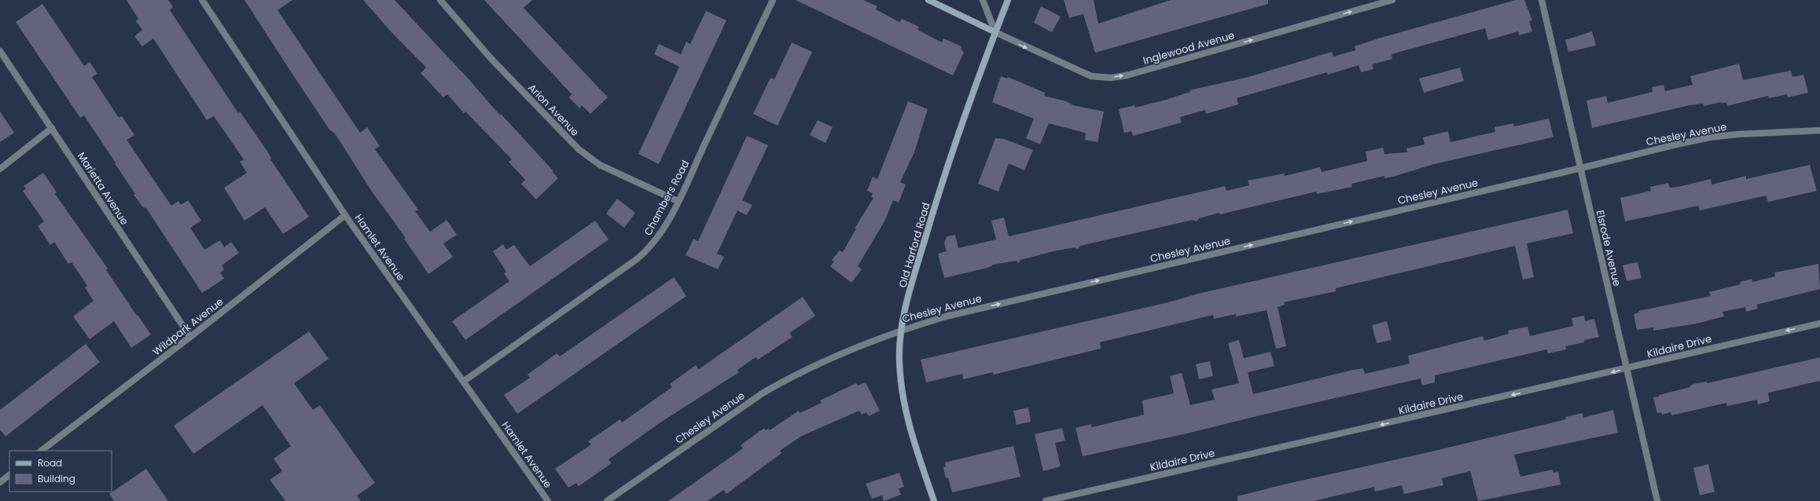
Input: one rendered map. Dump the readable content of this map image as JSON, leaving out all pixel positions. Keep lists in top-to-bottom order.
{
  "streets": {
    "street": [
      "Inglewood Avenue",
      "Arion Avenue",
      "Chesley Avenue",
      "Marietta Avenue",
      "Chambers Road",
      "Old Harford Road",
      "Hamlet Avenue",
      "Elsrode Avenue",
      "Wildpark Avenue",
      "Kildaire Drive"
    ]
  },
  "crossings": [
    ["Inglewood Avenue", "Old Harford Road"],
    ["Arion Avenue", "Chambers Road"],
    ["Chesley Avenue", "Old Harford Road"],
    ["Chesley Avenue", "Elsrode Avenue"],
    ["Marietta Avenue", "Wildpark Avenue"],
    ["Chambers Road", "Hamlet Avenue"],
    ["Hamlet Avenue", "Wildpark Avenue"],
    ["Elsrode Avenue", "Kildaire Drive"]
  ],
  "one_way": ["Inglewood Avenue", "Chesley Avenue", "Kildaire Drive"],
  "legend": ["Road", "Building"]
}
